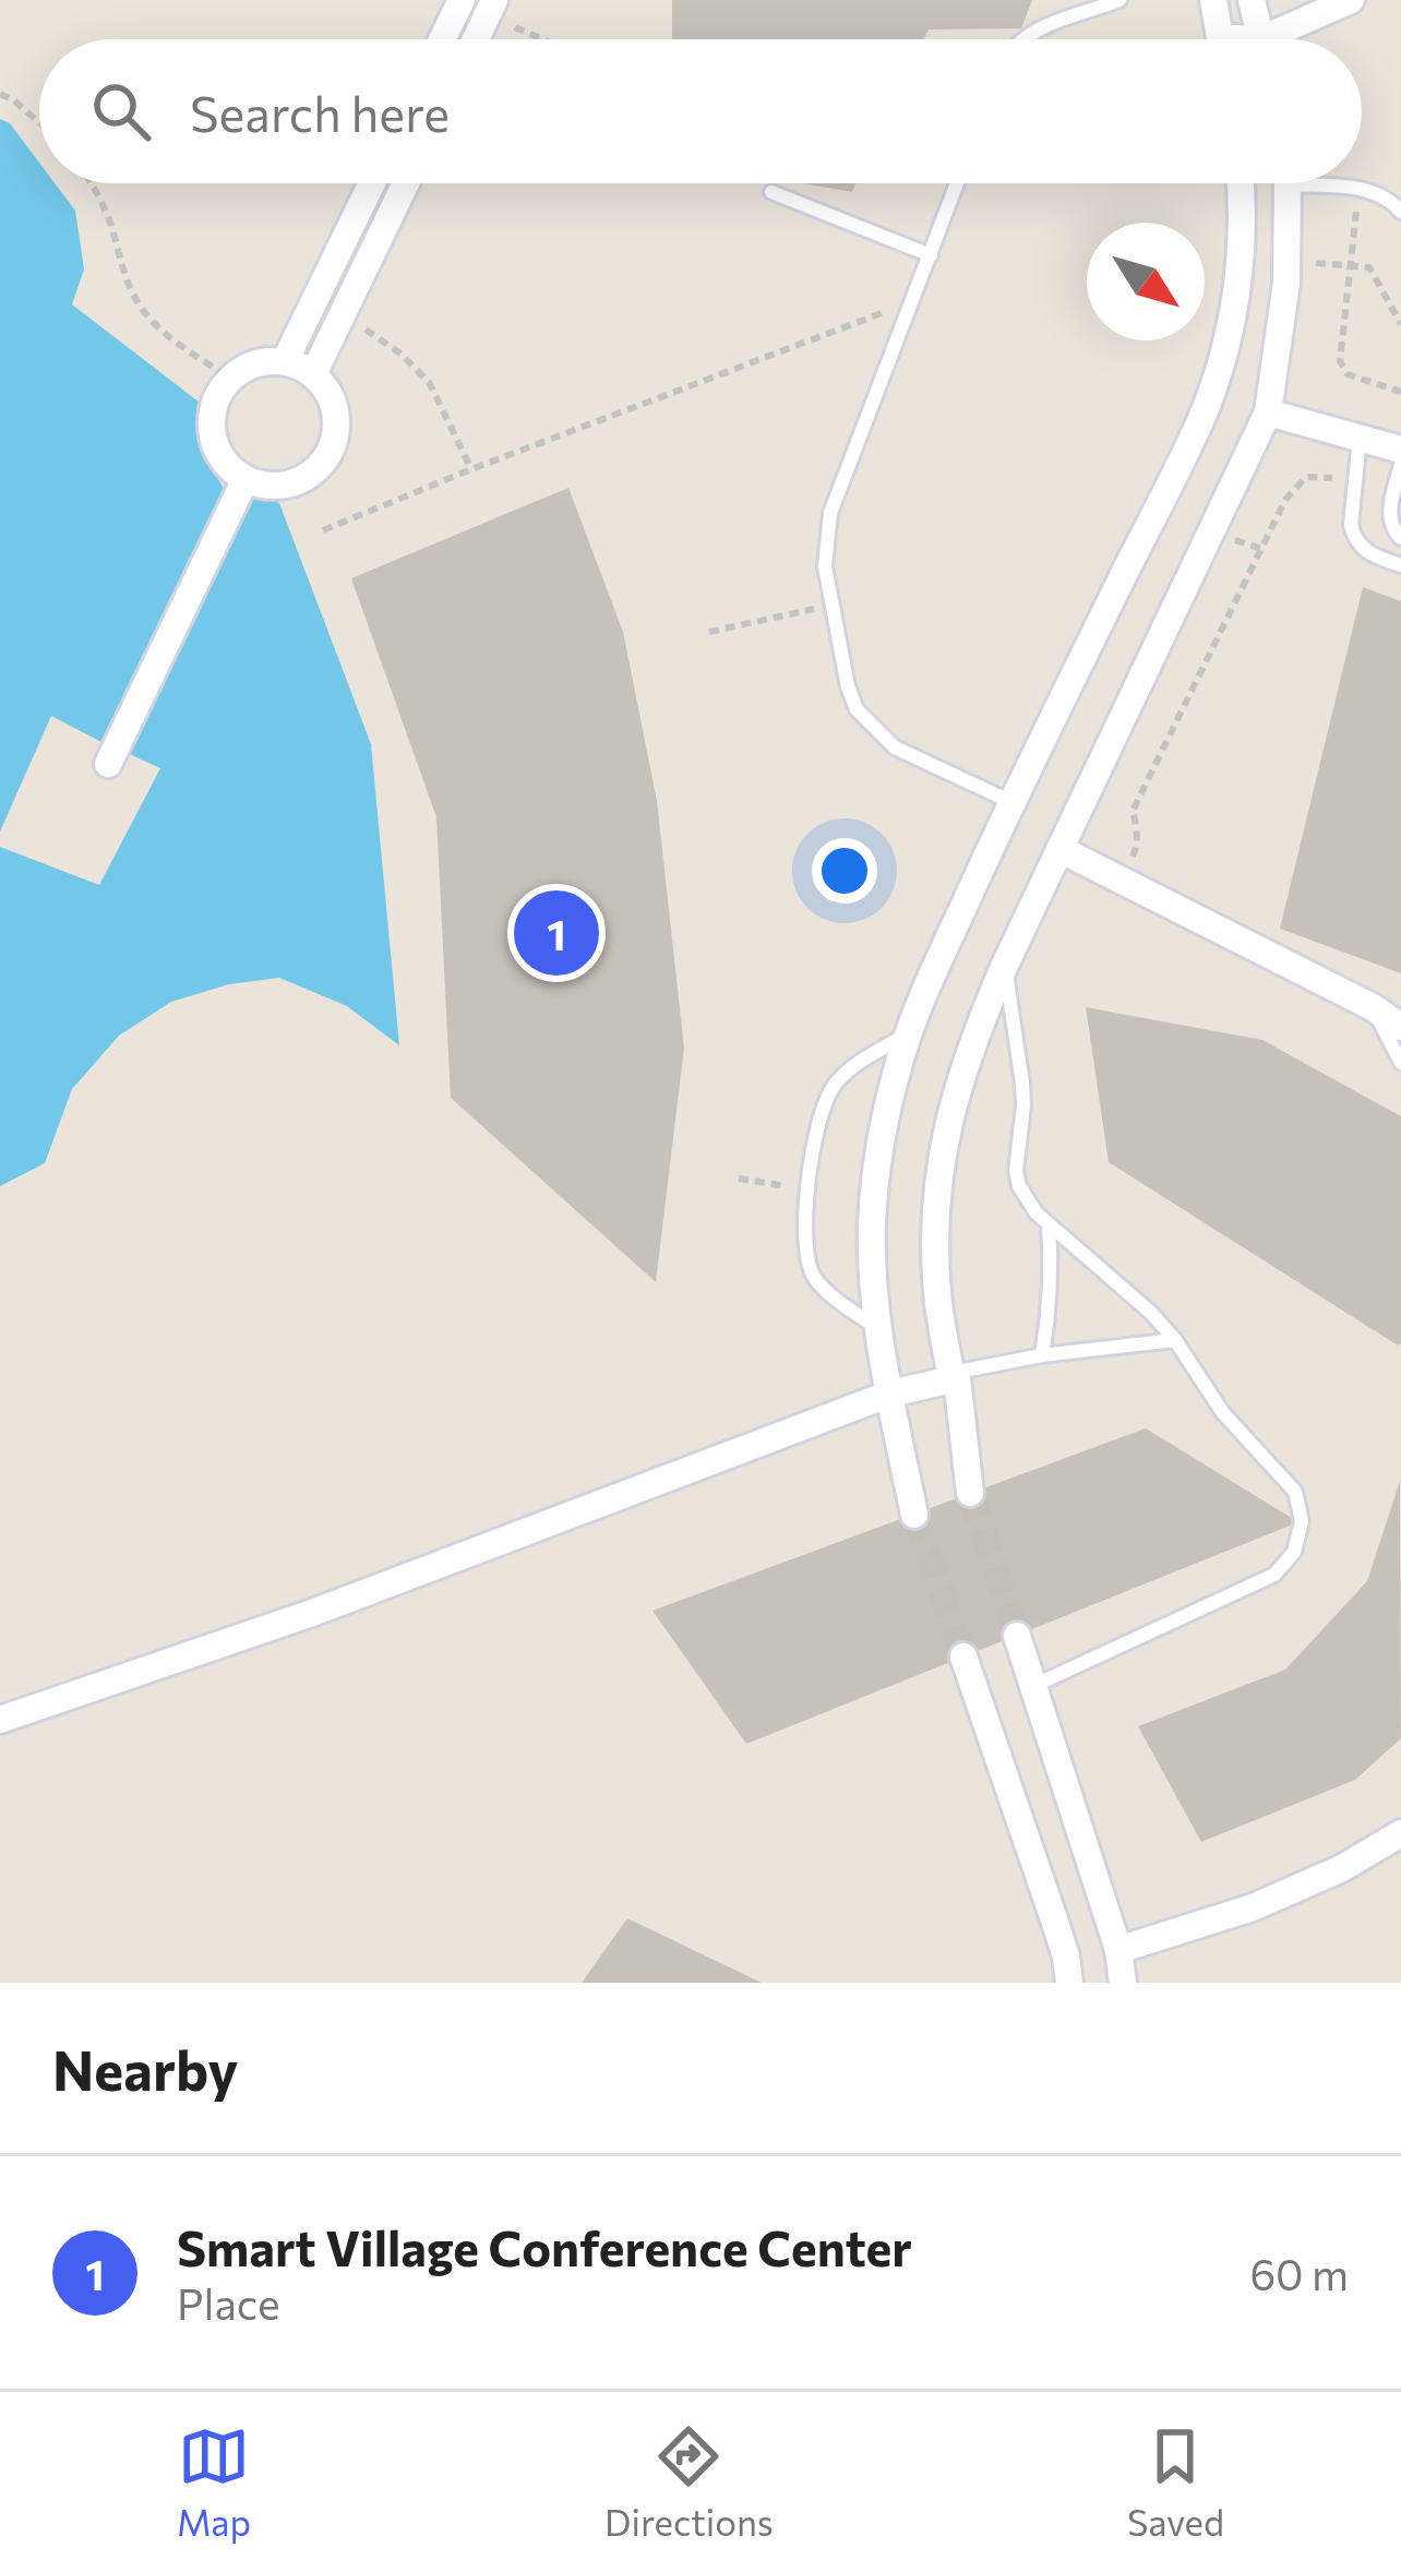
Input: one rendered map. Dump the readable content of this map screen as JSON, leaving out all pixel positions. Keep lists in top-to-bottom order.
{
  "north": "bottom right",
  "page": {
    "search": "Search here",
    "pins": "1",
    "heading": "Nearby",
    "list": [
      {
        "mark": "1",
        "name": "Smart Village Conference Center",
        "note": "Place",
        "value": "60 m"
      }
    ],
    "nav": ["Map", "Directions", "Saved"]
  }
}
